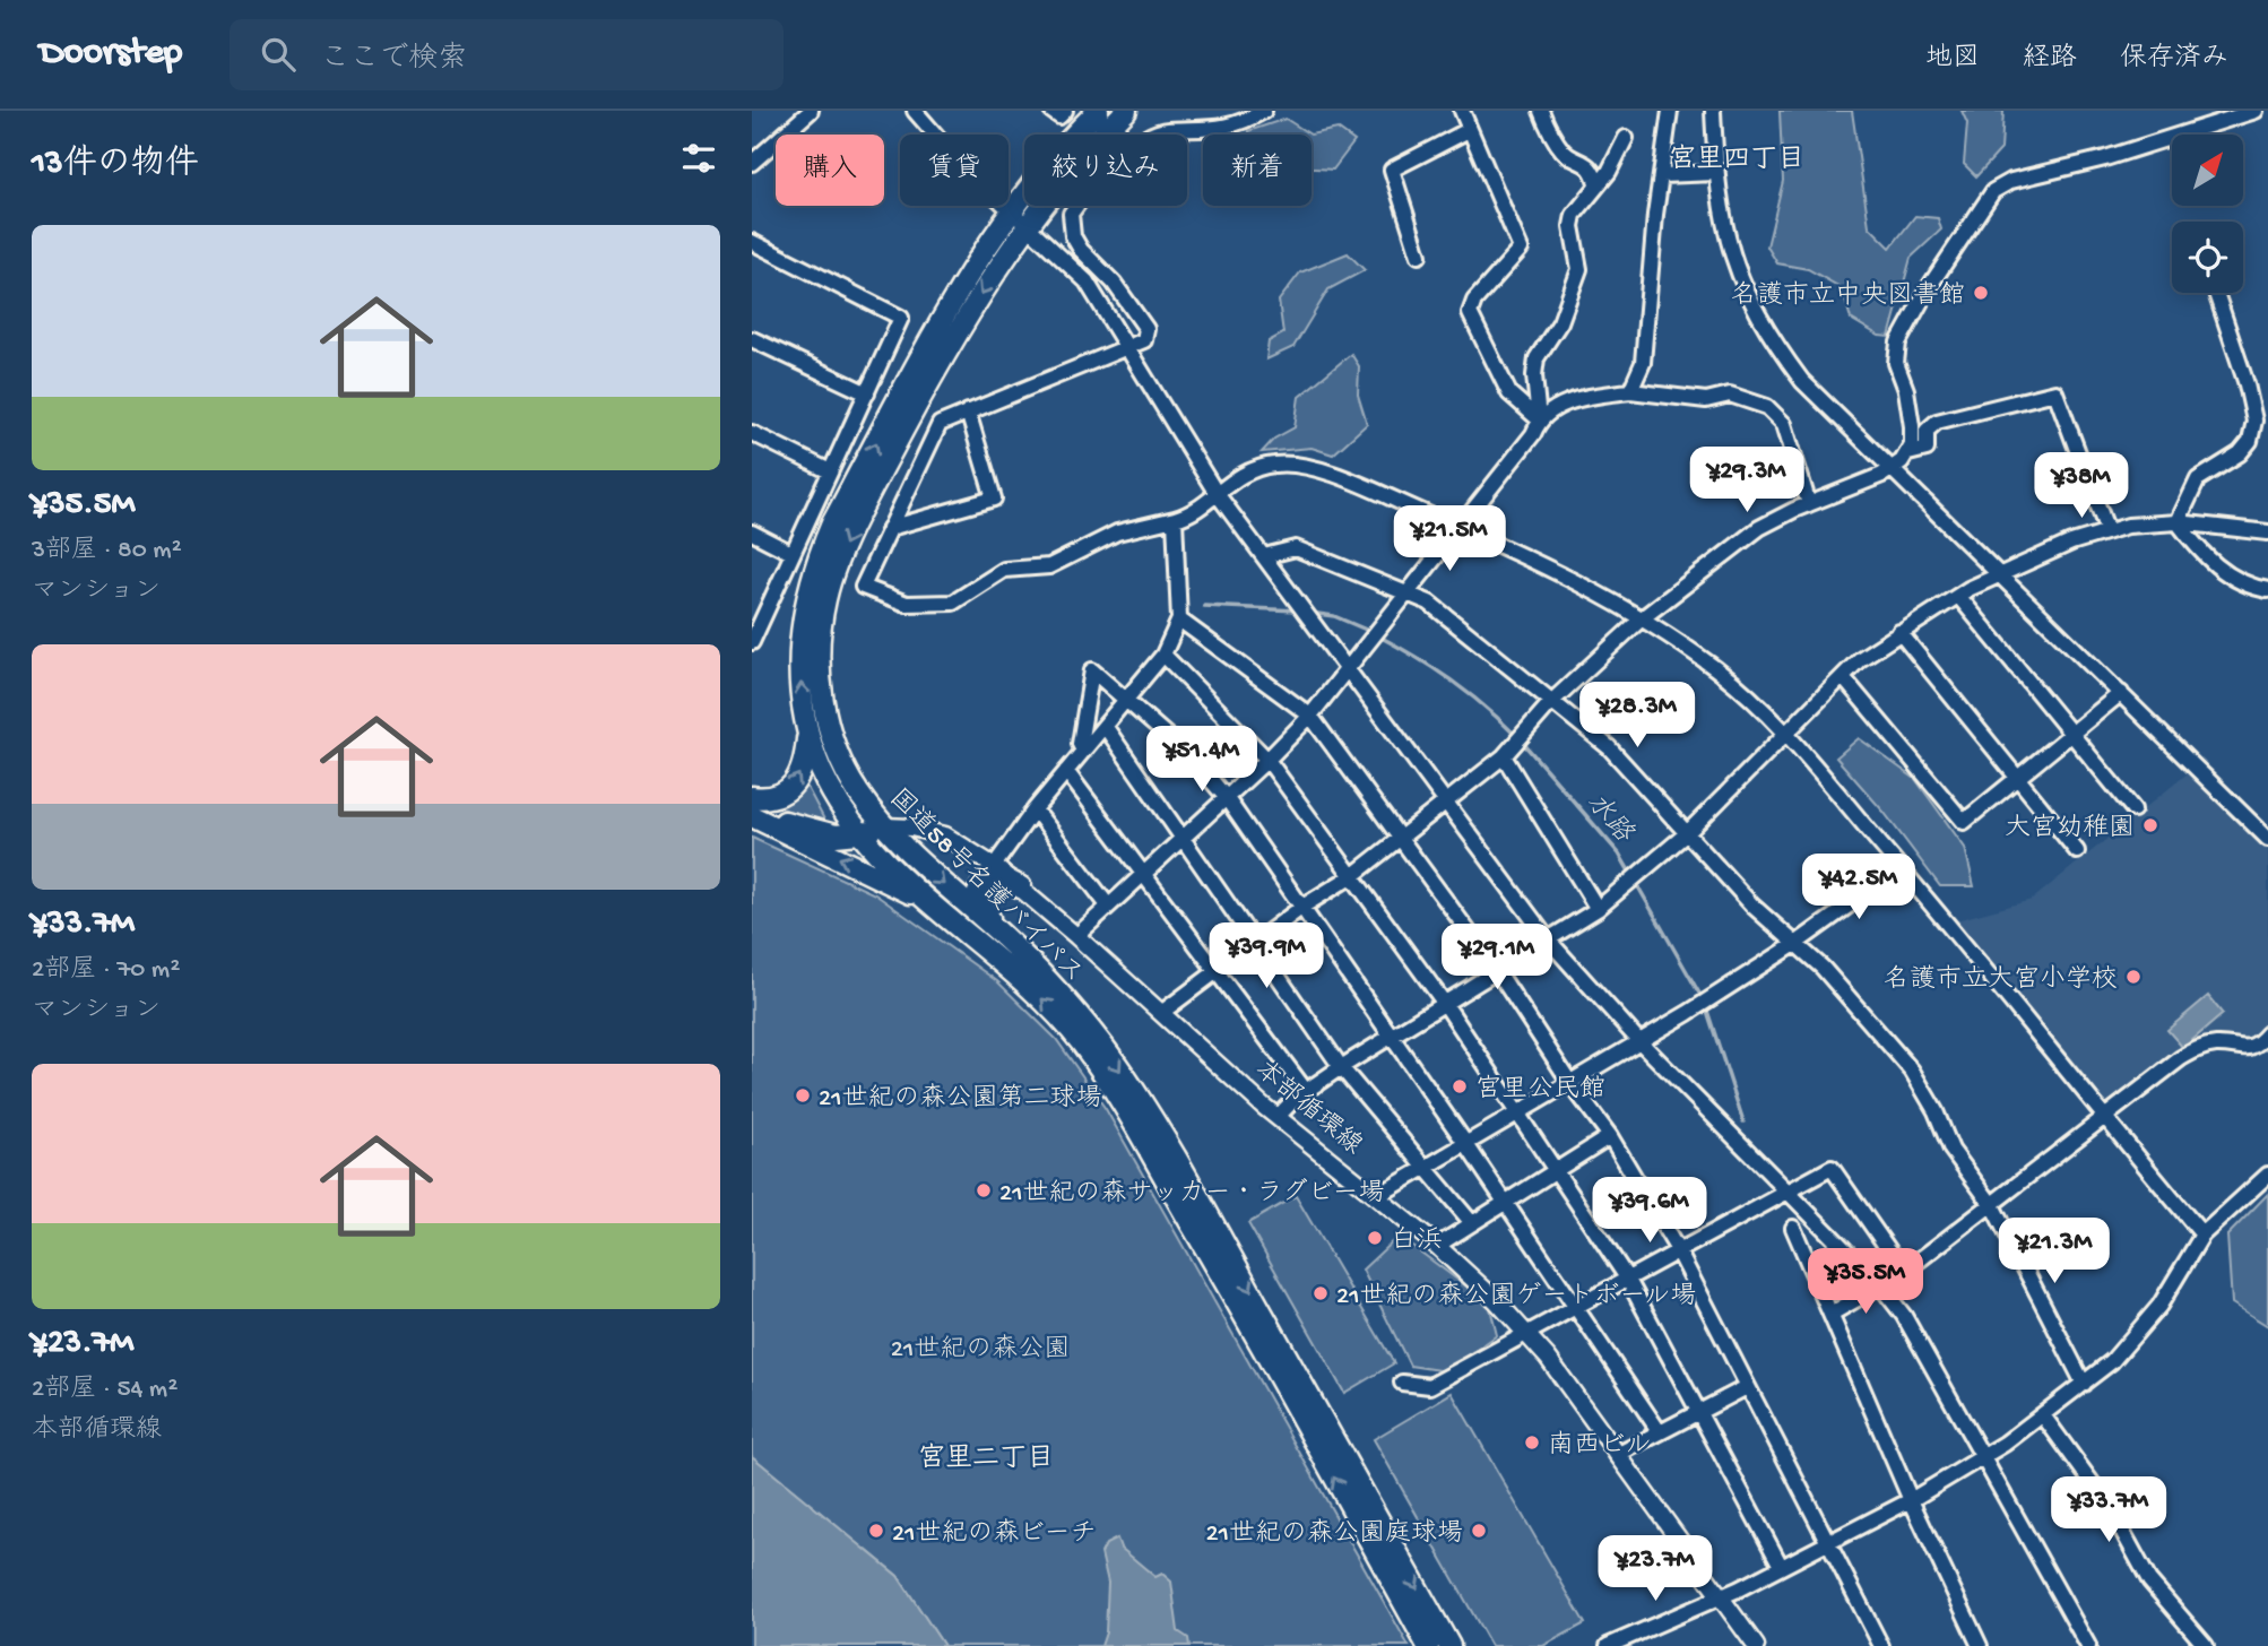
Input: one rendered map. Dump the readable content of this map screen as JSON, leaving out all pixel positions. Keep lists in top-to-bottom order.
{
  "streets": {
    "highway": ["国道58号名護バイパス", "本部循環線"]
  },
  "crossings": [
    ["国道58号名護バイパス", "本部循環線"]
  ],
  "districts": ["宮里四丁目", "宮里二丁目"],
  "water": ["水路"],
  "parks": ["21世紀の森公園"],
  "places": [
    "名護市立中央図書館",
    "大宮幼稚園",
    "名護市立大宮小学校",
    "宮里公民館",
    "21世紀の森公園第二球場",
    "21世紀の森サッカー・ラグビー場",
    "白浜",
    "21世紀の森公園ゲートボール場",
    "南西ビル",
    "21世紀の森ビーチ",
    "21世紀の森公園庭球場"
  ],
  "north": "top right",
  "page": {
    "header": "Doorstep",
    "search": "ここで検索",
    "nav": ["地図", "経路", "保存済み"],
    "heading": "13件の物件",
    "chip": [
      "購入",
      "賃貸",
      "絞り込み",
      "新着"
    ],
    "list": [
      {
        "name": "¥35.5M",
        "note": "3部屋 · 80 m² · マンション"
      },
      {
        "name": "¥33.7M",
        "note": "2部屋 · 70 m² · マンション"
      },
      {
        "name": "¥23.7M",
        "note": "2部屋 · 54 m² · 本部循環線"
      }
    ],
    "price": [
      "¥29.3M",
      "¥38M",
      "¥21.5M",
      "¥28.3M",
      "¥51.4M",
      "¥42.5M",
      "¥39.9M",
      "¥29.1M",
      "¥39.6M",
      "¥21.3M",
      "¥35.5M",
      "¥33.7M",
      "¥23.7M"
    ]
  }
}
